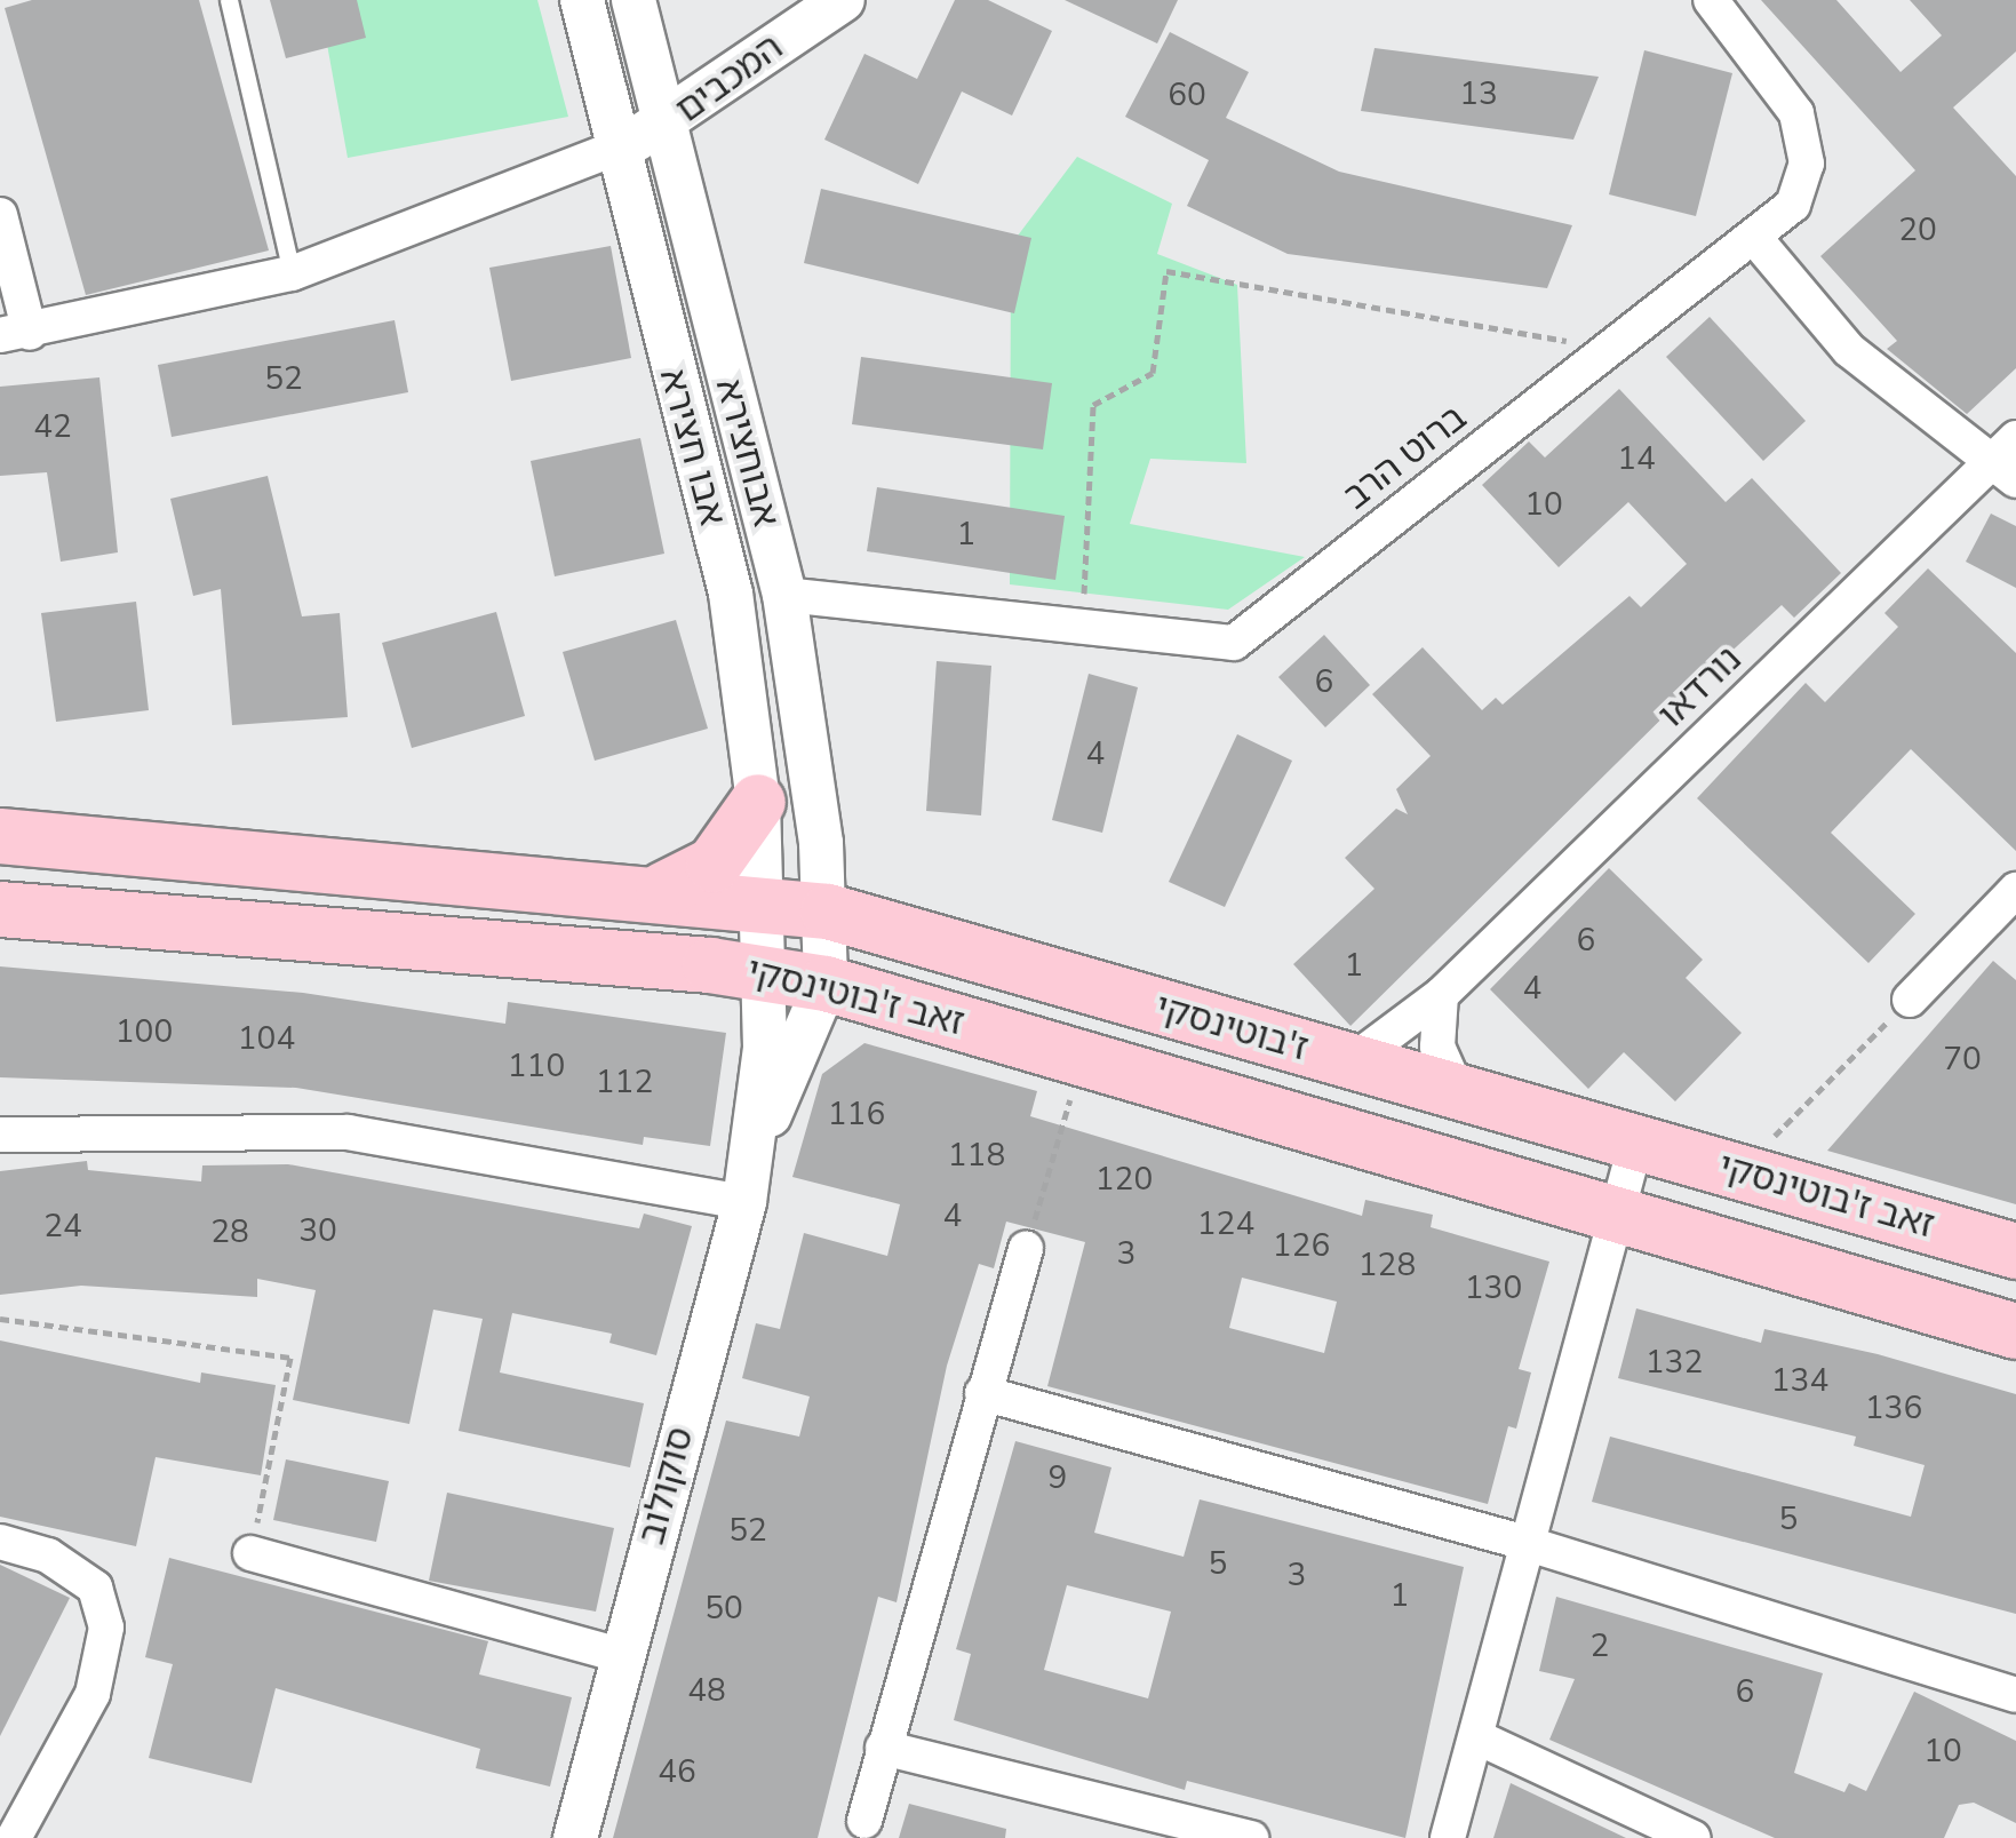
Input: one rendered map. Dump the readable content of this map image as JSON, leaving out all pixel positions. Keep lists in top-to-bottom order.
{
  "streets": {
    "main road": ["זאב ז'בוטינסקי", "ז'בוטינסקי"],
    "street": [
      "המכבים",
      "אבו חצירא",
      "אבוחצירא",
      "ברוט הרב",
      "נורדאו",
      "סוקולוב"
    ]
  },
  "crossings": [
    ["המכבים", "אבו חצירא"],
    ["המכבים", "אבוחצירא"],
    ["אבו חצירא", "זאב ז'בוטינסקי"],
    ["אבו חצירא", "סוקולוב"],
    ["אבוחצירא", "ברוט הרב"],
    ["אבוחצירא", "זאב ז'בוטינסקי"],
    ["אבוחצירא", "ז'בוטינסקי"],
    ["נורדאו", "ז'בוטינסקי"],
    ["זאב ז'בוטינסקי", "ז'בוטינסקי"],
    ["זאב ז'בוטינסקי", "סוקולוב"]
  ],
  "house_numbers": [
    "13",
    "60",
    "20",
    "52",
    "42",
    "14",
    "10",
    "1",
    "6",
    "4",
    "6",
    "1",
    "4",
    "100",
    "104",
    "70",
    "110",
    "112",
    "116",
    "118",
    "120",
    "4",
    "124",
    "24",
    "30",
    "28",
    "126",
    "3",
    "128",
    "130",
    "132",
    "134",
    "136",
    "9",
    "5",
    "52",
    "5",
    "3",
    "1",
    "50",
    "2",
    "48",
    "6",
    "10",
    "46"
  ]
}
